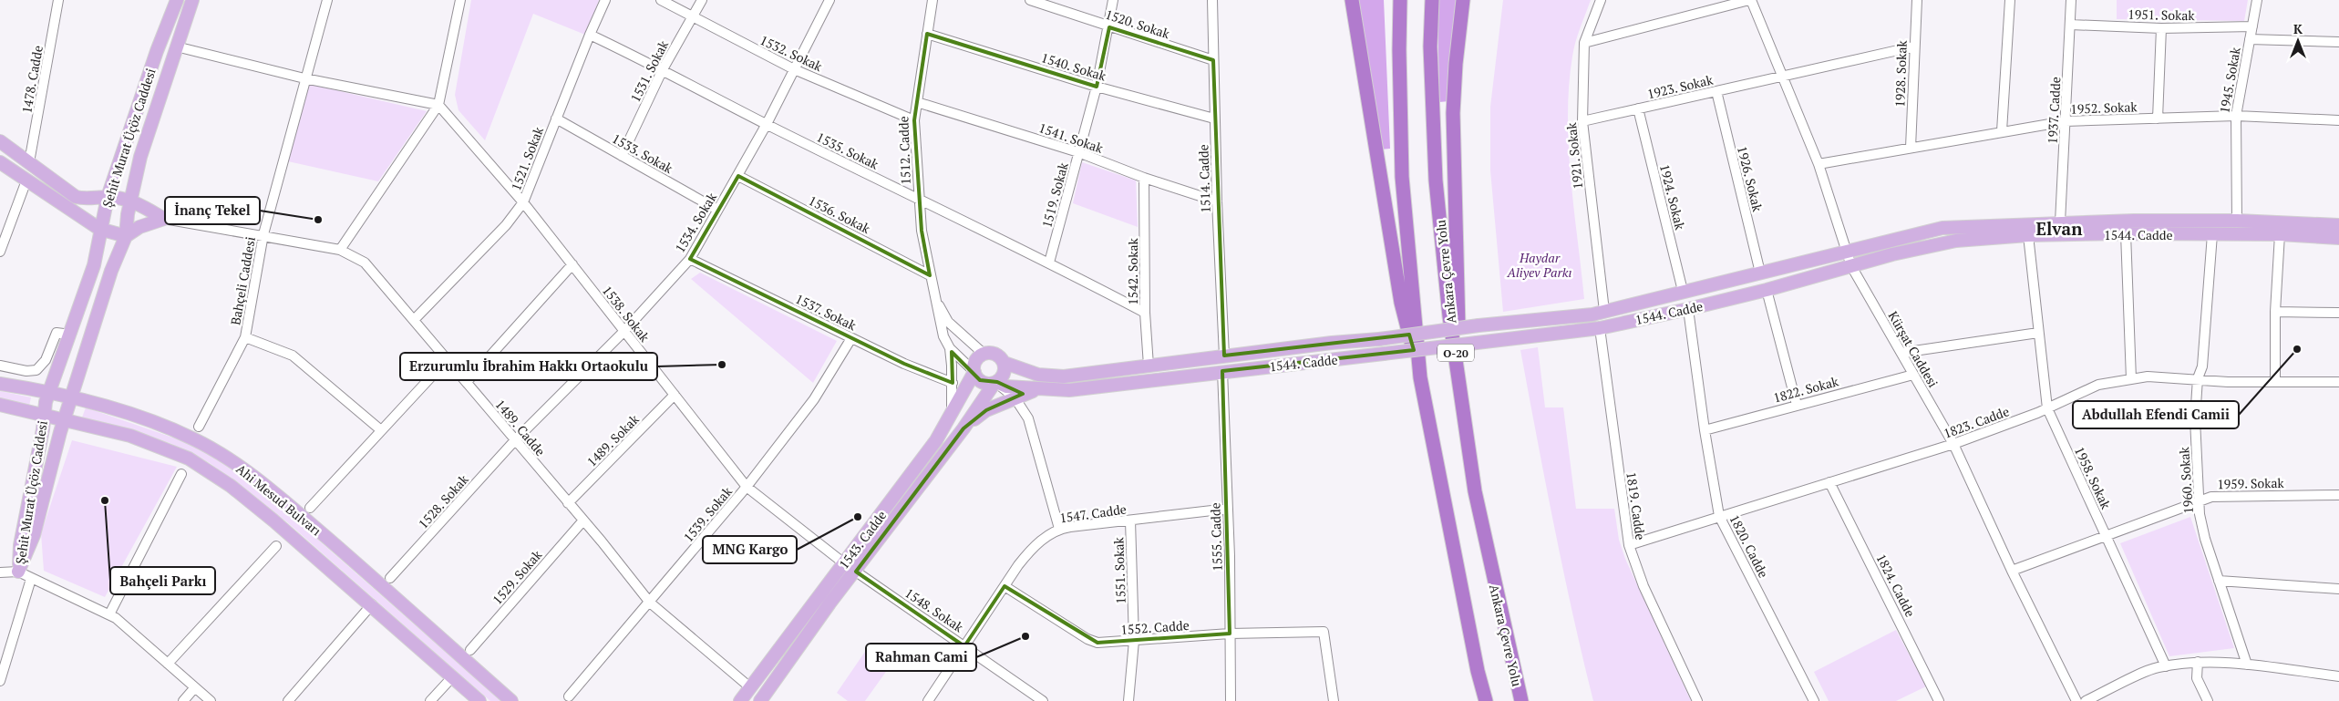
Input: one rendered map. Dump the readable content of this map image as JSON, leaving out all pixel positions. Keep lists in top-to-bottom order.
{
  "streets": {
    "highway": ["Ankara Çevre Yolu", "O-20"],
    "main road": [
      "Şehit Murat Üçöz Caddesi",
      "1544. Cadde",
      "Ahi Mesud Bulvarı",
      "1543. Cadde"
    ],
    "street": [
      "1951. Sokak",
      "1520. Sokak",
      "1532. Sokak",
      "1540. Sokak",
      "1531. Sokak",
      "1928. Sokak",
      "1478. Cadde",
      "1945. Sokak",
      "1923. Sokak",
      "1952. Sokak",
      "1937. Cadde",
      "1541. Sokak",
      "1535. Sokak",
      "1512. Cadde",
      "1533. Sokak",
      "1921. Sokak",
      "1521. Sokak",
      "1514. Cadde",
      "1926. Sokak",
      "1519. Sokak",
      "1924. Sokak",
      "1536. Sokak",
      "1534. Sokak",
      "1542. Sokak",
      "Bahçeli Caddesi",
      "1537. Sokak",
      "1538. Sokak",
      "Kürşat Caddesi",
      "1822. Sokak",
      "1823. Cadde",
      "1489. Cadde",
      "1489. Sokak",
      "1958. Sokak",
      "1960. Sokak",
      "1959. Sokak",
      "1528. Sokak",
      "1819. Cadde",
      "1547. Cadde",
      "1539. Sokak",
      "1555. Cadde",
      "1820. Cadde",
      "1551. Sokak",
      "1529. Sokak",
      "1824. Cadde",
      "1548. Sokak",
      "1552. Cadde"
    ]
  },
  "crossings": [
    ["1951. Sokak", "1945. Sokak"],
    ["1951. Sokak", "1937. Cadde"],
    ["1520. Sokak", "1514. Cadde"],
    ["1520. Sokak", "1519. Sokak"],
    ["1532. Sokak", "1531. Sokak"],
    ["1532. Sokak", "1512. Cadde"],
    ["1532. Sokak", "1534. Sokak"],
    ["1540. Sokak", "1512. Cadde"],
    ["1540. Sokak", "1514. Cadde"],
    ["1540. Sokak", "1519. Sokak"],
    ["1531. Sokak", "1535. Sokak"],
    ["1531. Sokak", "1533. Sokak"],
    ["1928. Sokak", "1923. Sokak"],
    ["1928. Sokak", "1952. Sokak"],
    ["1945. Sokak", "1952. Sokak"],
    ["1945. Sokak", "1544. Cadde"],
    ["1923. Sokak", "1921. Sokak"],
    ["1923. Sokak", "1926. Sokak"],
    ["1923. Sokak", "1924. Sokak"],
    ["1923. Sokak", "Kürşat Caddesi"],
    ["1952. Sokak", "1937. Cadde"],
    ["1952. Sokak", "Kürşat Caddesi"],
    ["1937. Cadde", "1544. Cadde"],
    ["Şehit Murat Üçöz Caddesi", "Ahi Mesud Bulvarı"],
    ["1541. Sokak", "1512. Cadde"],
    ["1541. Sokak", "1514. Cadde"],
    ["1541. Sokak", "1519. Sokak"],
    ["1541. Sokak", "1542. Sokak"],
    ["1535. Sokak", "1512. Cadde"],
    ["1535. Sokak", "1521. Sokak"],
    ["1535. Sokak", "1519. Sokak"],
    ["1535. Sokak", "1534. Sokak"],
    ["1535. Sokak", "1542. Sokak"],
    ["1512. Cadde", "1536. Sokak"],
    ["1512. Cadde", "1544. Cadde"],
    ["1512. Cadde", "1543. Cadde"],
    ["1533. Sokak", "1521. Sokak"],
    ["1533. Sokak", "1534. Sokak"],
    ["1921. Sokak", "1544. Cadde"],
    ["1521. Sokak", "1538. Sokak"],
    ["1521. Sokak", "1489. Cadde"],
    ["1514. Cadde", "1544. Cadde"],
    ["1926. Sokak", "1544. Cadde"],
    ["1924. Sokak", "1544. Cadde"],
    ["1536. Sokak", "1534. Sokak"],
    ["1534. Sokak", "1537. Sokak"],
    ["1534. Sokak", "1538. Sokak"],
    ["1534. Sokak", "1489. Cadde"],
    ["1534. Sokak", "1528. Sokak"],
    ["1544. Cadde", "1542. Sokak"],
    ["1544. Cadde", "Kürşat Caddesi"],
    ["1544. Cadde", "1958. Sokak"],
    ["1544. Cadde", "1960. Sokak"],
    ["1544. Cadde", "1819. Cadde"],
    ["1544. Cadde", "1555. Cadde"],
    ["1544. Cadde", "1543. Cadde"],
    ["1544. Cadde", "1820. Cadde"],
    ["Bahçeli Caddesi", "1489. Cadde"],
    ["1537. Sokak", "1539. Sokak"],
    ["1538. Sokak", "1489. Sokak"],
    ["1538. Sokak", "1539. Sokak"],
    ["1538. Sokak", "1543. Cadde"],
    ["Kürşat Caddesi", "1822. Sokak"],
    ["Kürşat Caddesi", "1823. Cadde"],
    ["Kürşat Caddesi", "1959. Sokak"],
    ["1822. Sokak", "1820. Cadde"],
    ["1823. Cadde", "1958. Sokak"],
    ["1823. Cadde", "1960. Sokak"],
    ["1823. Cadde", "1819. Cadde"],
    ["1823. Cadde", "1820. Cadde"],
    ["1823. Cadde", "1824. Cadde"],
    ["1489. Cadde", "1489. Sokak"],
    ["1489. Cadde", "1528. Sokak"],
    ["1489. Cadde", "1539. Sokak"],
    ["1489. Cadde", "1543. Cadde"],
    ["1489. Cadde", "1529. Sokak"],
    ["1958. Sokak", "1959. Sokak"],
    ["1960. Sokak", "1959. Sokak"],
    ["1547. Cadde", "1555. Cadde"],
    ["1547. Cadde", "1551. Sokak"],
    ["1547. Cadde", "1548. Sokak"],
    ["1547. Cadde", "1552. Cadde"],
    ["1555. Cadde", "1552. Cadde"],
    ["1543. Cadde", "1548. Sokak"],
    ["1551. Sokak", "1552. Cadde"]
  ],
  "districts": ["Elvan"],
  "parks": ["Haydar Aliyev Parkı"],
  "places": [
    "İnanç Tekel",
    "Abdullah Efendi Camii",
    "Erzurumlu İbrahim Hakkı Ortaokulu",
    "Bahçeli Parkı",
    "MNG Kargo",
    "Rahman Cami"
  ],
  "north": "top"
}
